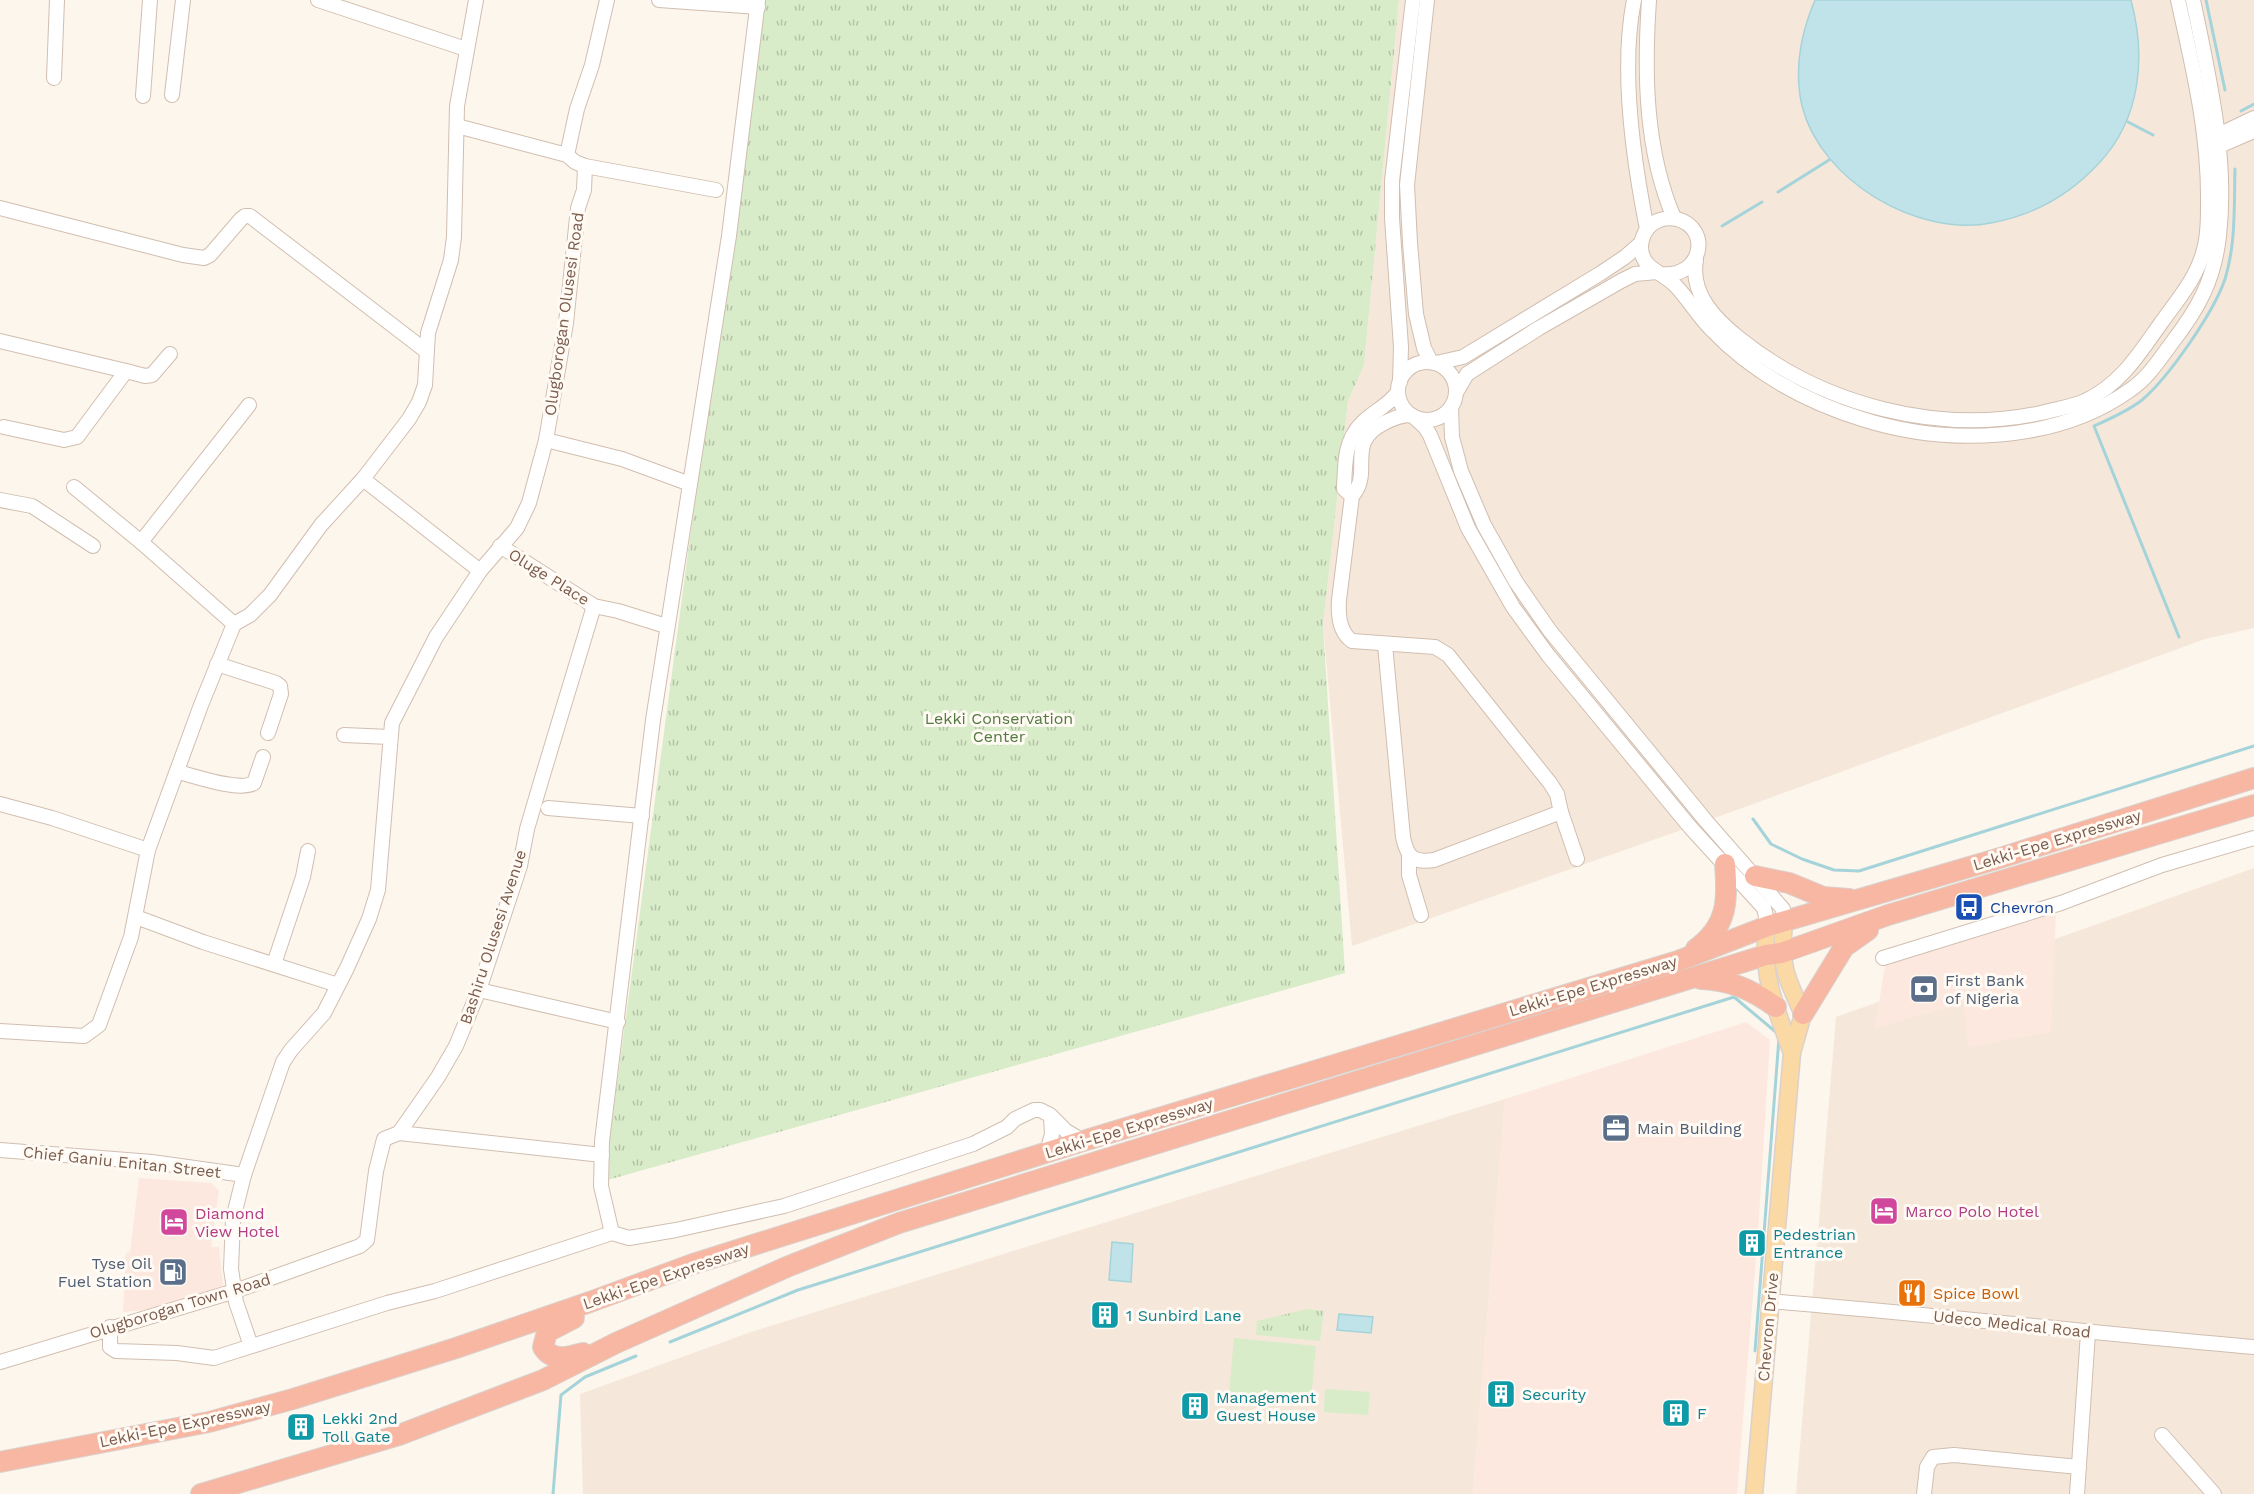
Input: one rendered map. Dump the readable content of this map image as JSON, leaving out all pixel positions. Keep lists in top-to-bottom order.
{
  "streets": {
    "highway": ["Lekki-Epe Expressway"],
    "main road": ["Chevron Drive"],
    "street": [
      "Olugborogan Olusesi Road",
      "Oluge Place",
      "Bashiru Olusesi Avenue",
      "Chief Ganiu Enitan Street",
      "Olugborogan Town Road",
      "Udeco Medical Road"
    ]
  },
  "crossings": [
    ["Olugborogan Olusesi Road", "Oluge Place"],
    ["Olugborogan Olusesi Road", "Chief Ganiu Enitan Street"],
    ["Olugborogan Olusesi Road", "Olugborogan Town Road"],
    ["Oluge Place", "Bashiru Olusesi Avenue"],
    ["Lekki-Epe Expressway", "Chevron Drive"],
    ["Bashiru Olusesi Avenue", "Olugborogan Town Road"],
    ["Udeco Medical Road", "Chevron Drive"]
  ],
  "parks": ["Lekki Conservation Center"],
  "places": {
    "bus stop": ["Chevron"],
    "bank": ["First Bank of Nigeria"],
    "office": ["Main Building"],
    "hotel": ["Marco Polo Hotel", "Diamond View Hotel"],
    "building": [
      "Pedestrian Entrance",
      "1 Sunbird Lane",
      "Security",
      "Management Guest House",
      "F",
      "Lekki 2nd Toll Gate"
    ],
    "fuel station": ["Tyse Oil Fuel Station"],
    "restaurant": ["Spice Bowl"]
  }
}
